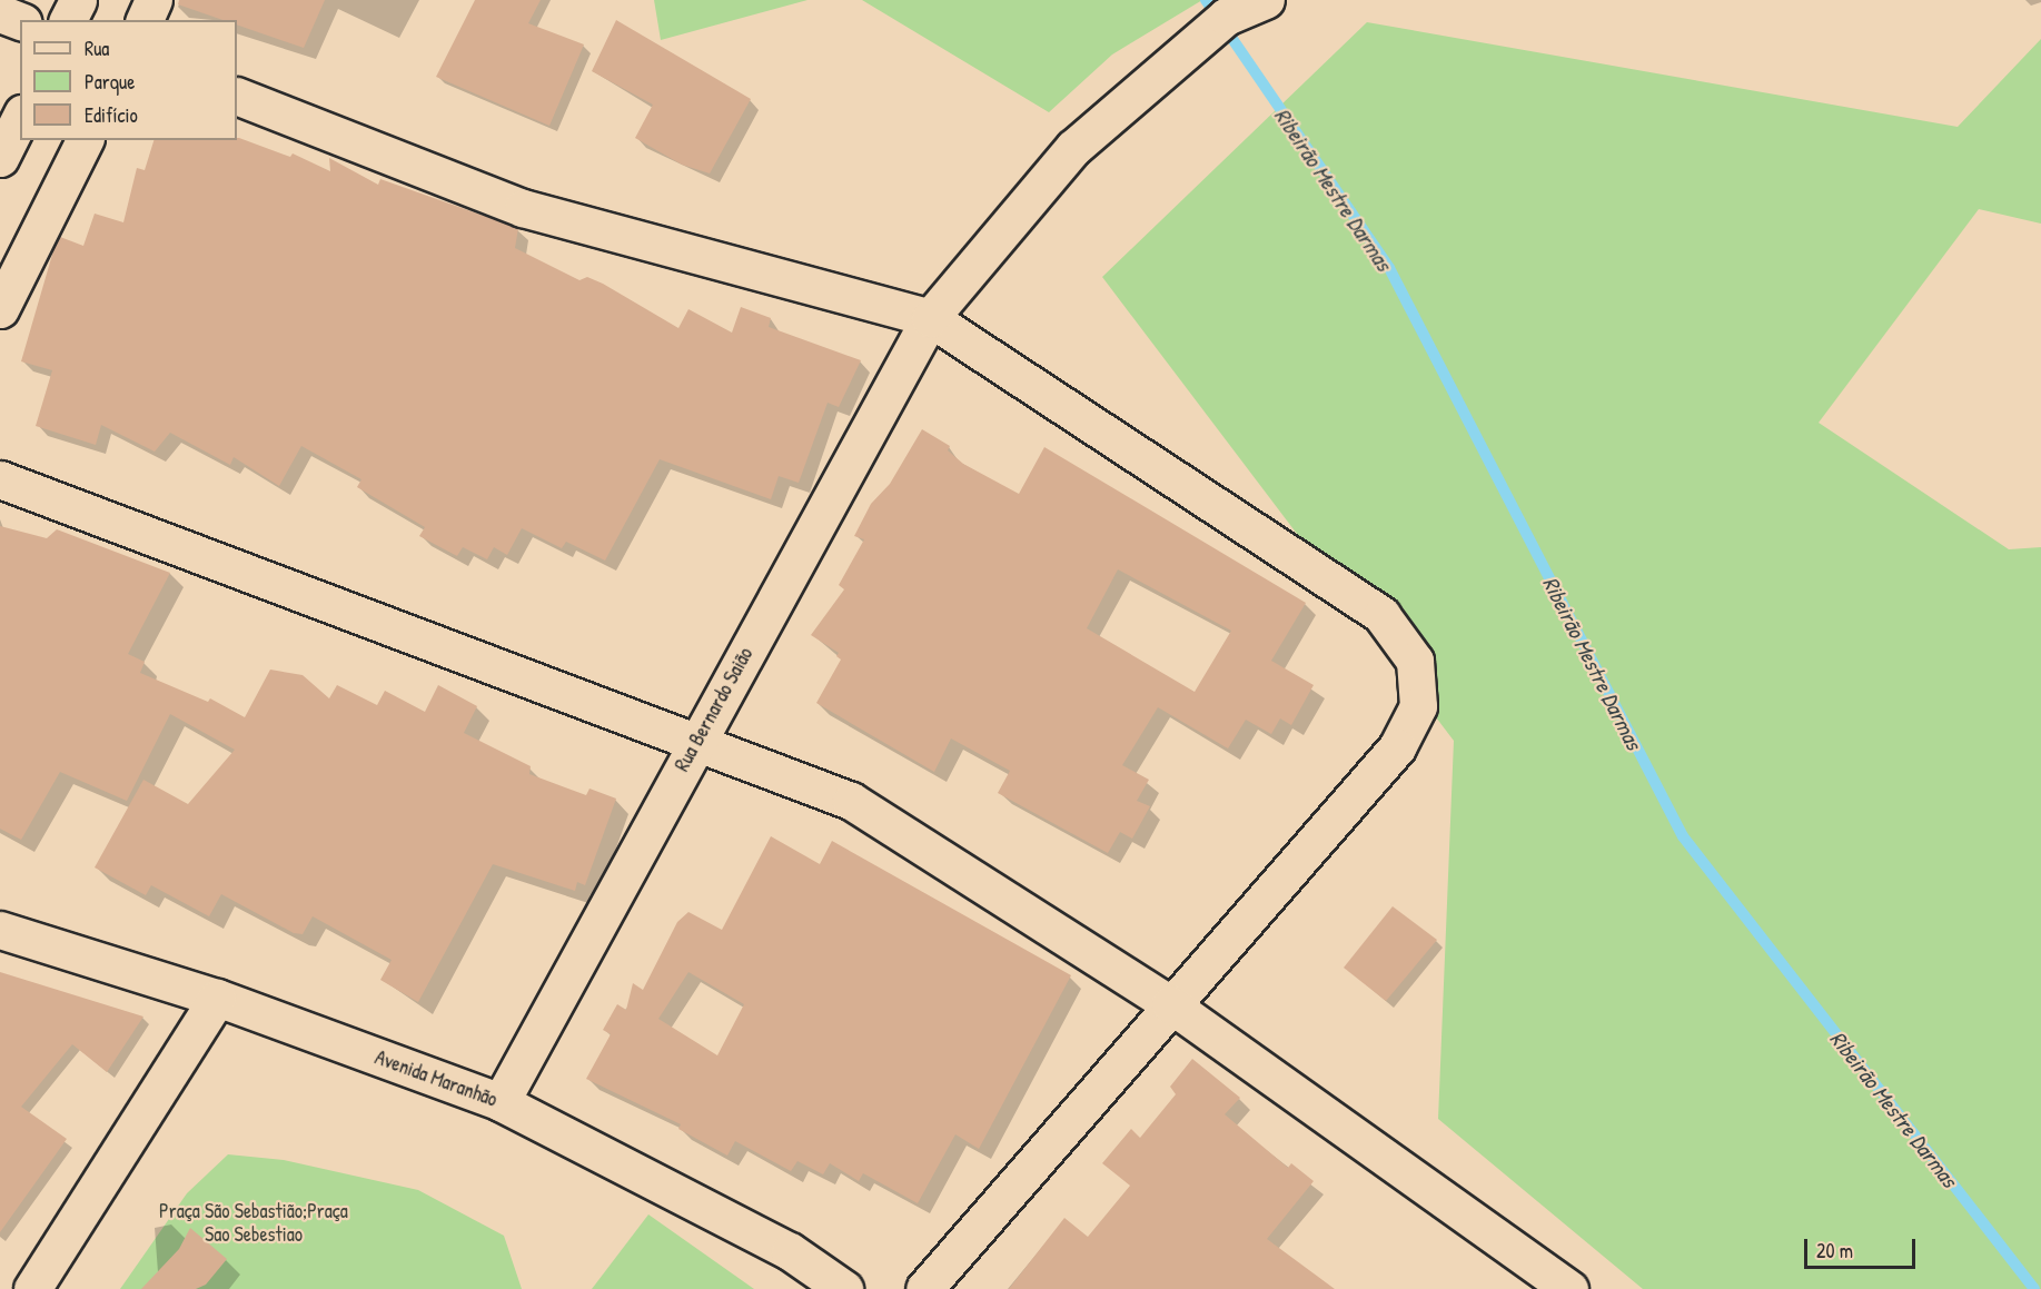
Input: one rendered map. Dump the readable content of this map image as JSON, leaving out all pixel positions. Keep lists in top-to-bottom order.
{
  "streets": {
    "street": ["Rua Bernardo Saião", "Avenida Maranhão"]
  },
  "crossings": [
    ["Rua Bernardo Saião", "Avenida Maranhão"]
  ],
  "water": ["Ribeirão Mestre Darmas"],
  "parks": ["Praça São Sebastião;Praça Sao Sebestiao"],
  "legend": ["Rua", "Parque", "Edifício"],
  "scale_bar": "20 m"
}
